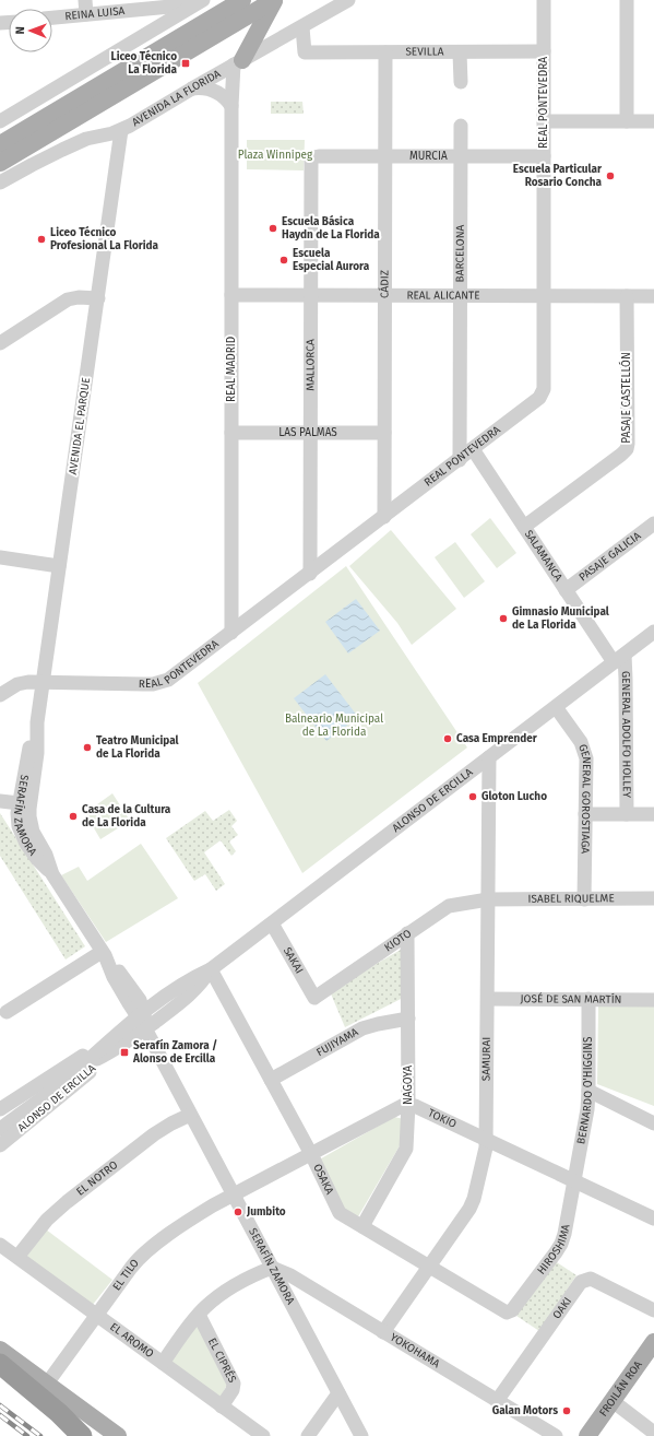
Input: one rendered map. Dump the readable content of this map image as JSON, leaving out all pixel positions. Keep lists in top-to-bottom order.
{
  "streets": {
    "main road": ["FROILÁN ROA"],
    "street": [
      "REINA LUISA",
      "SEVILLA",
      "AVENIDA LA FLORIDA",
      "REAL PONTEVEDRA",
      "MURCIA",
      "BARCELONA",
      "CÁDIZ",
      "REAL ALICANTE",
      "MALLORCA",
      "REAL MADRID",
      "PASAJE CASTELLÓN",
      "AVENIDA EL PARQUE",
      "LAS PALMAS",
      "SALAMANCA",
      "PASAJE GALICIA",
      "GENERAL ADOLFO HOLLEY",
      "GENERAL GOROSTIAGA",
      "ALONSO DE ERCILLA",
      "SERAFÍN ZAMORA",
      "ISABEL RIQUELME",
      "KIOTO",
      "SAKAI",
      "JOSÉ DE SAN MARTÍN",
      "FUJIYAMA",
      "SAMURAI",
      "NAGOYA",
      "BERNARDO O'HIGGINS",
      "TOKIO",
      "EL NOTRO",
      "OSAKA",
      "HIROSHIMA",
      "EL TILO",
      "OAKI",
      "EL AROMO",
      "YOKOHAMA",
      "EL CIPRÉS"
    ]
  },
  "crossings": [
    ["SEVILLA", "AVENIDA LA FLORIDA"],
    ["SEVILLA", "REAL PONTEVEDRA"],
    ["SEVILLA", "CÁDIZ"],
    ["AVENIDA LA FLORIDA", "REAL MADRID"],
    ["AVENIDA LA FLORIDA", "AVENIDA EL PARQUE"],
    ["REAL PONTEVEDRA", "MURCIA"],
    ["REAL PONTEVEDRA", "BARCELONA"],
    ["REAL PONTEVEDRA", "CÁDIZ"],
    ["REAL PONTEVEDRA", "REAL ALICANTE"],
    ["REAL PONTEVEDRA", "MALLORCA"],
    ["REAL PONTEVEDRA", "REAL MADRID"],
    ["REAL PONTEVEDRA", "AVENIDA EL PARQUE"],
    ["REAL PONTEVEDRA", "SALAMANCA"],
    ["MURCIA", "BARCELONA"],
    ["MURCIA", "CÁDIZ"],
    ["MURCIA", "MALLORCA"],
    ["BARCELONA", "REAL ALICANTE"],
    ["CÁDIZ", "REAL ALICANTE"],
    ["CÁDIZ", "LAS PALMAS"],
    ["REAL ALICANTE", "MALLORCA"],
    ["REAL ALICANTE", "REAL MADRID"],
    ["REAL ALICANTE", "PASAJE CASTELLÓN"],
    ["MALLORCA", "LAS PALMAS"],
    ["REAL MADRID", "LAS PALMAS"],
    ["PASAJE CASTELLÓN", "SALAMANCA"],
    ["AVENIDA EL PARQUE", "SERAFÍN ZAMORA"],
    ["SALAMANCA", "PASAJE GALICIA"],
    ["SALAMANCA", "GENERAL ADOLFO HOLLEY"],
    ["SALAMANCA", "ALONSO DE ERCILLA"],
    ["GENERAL ADOLFO HOLLEY", "ALONSO DE ERCILLA"],
    ["GENERAL GOROSTIAGA", "ALONSO DE ERCILLA"],
    ["GENERAL GOROSTIAGA", "ISABEL RIQUELME"],
    ["ALONSO DE ERCILLA", "SERAFÍN ZAMORA"],
    ["ALONSO DE ERCILLA", "SAKAI"],
    ["ALONSO DE ERCILLA", "SAMURAI"],
    ["ALONSO DE ERCILLA", "OSAKA"],
    ["SERAFÍN ZAMORA", "EL NOTRO"],
    ["SERAFÍN ZAMORA", "EL TILO"],
    ["SERAFÍN ZAMORA", "YOKOHAMA"],
    ["ISABEL RIQUELME", "KIOTO"],
    ["ISABEL RIQUELME", "SAMURAI"],
    ["KIOTO", "SAKAI"],
    ["KIOTO", "SAMURAI"],
    ["KIOTO", "NAGOYA"],
    ["JOSÉ DE SAN MARTÍN", "SAMURAI"],
    ["JOSÉ DE SAN MARTÍN", "BERNARDO O'HIGGINS"],
    ["FUJIYAMA", "NAGOYA"],
    ["FUJIYAMA", "OSAKA"],
    ["SAMURAI", "TOKIO"],
    ["SAMURAI", "OSAKA"],
    ["SAMURAI", "YOKOHAMA"],
    ["NAGOYA", "TOKIO"],
    ["NAGOYA", "OSAKA"],
    ["BERNARDO O'HIGGINS", "TOKIO"],
    ["BERNARDO O'HIGGINS", "HIROSHIMA"],
    ["TOKIO", "HIROSHIMA"],
    ["EL NOTRO", "EL AROMO"],
    ["OSAKA", "HIROSHIMA"],
    ["EL TILO", "EL AROMO"],
    ["OAKI", "YOKOHAMA"],
    ["EL AROMO", "EL CIPRÉS"]
  ],
  "parks": ["Plaza Winnipeg", "Balneario Municipal de La Florida"],
  "places": {
    "transit": ["Liceo Técnico La Florida", "Serafín Zamora / Alonso de Ercilla"],
    "other": [
      "Escuela Particular Rosario Concha",
      "Escuela Básica Haydn de La Florida",
      "Liceo Técnico Profesional La Florida",
      "Escuela Especial Aurora",
      "Gimnasio Municipal de La Florida",
      "Casa Emprender",
      "Teatro Municipal de La Florida",
      "Gloton Lucho",
      "Casa de la Cultura de La Florida",
      "Jumbito",
      "Galan Motors"
    ]
  },
  "north": "left"
}
